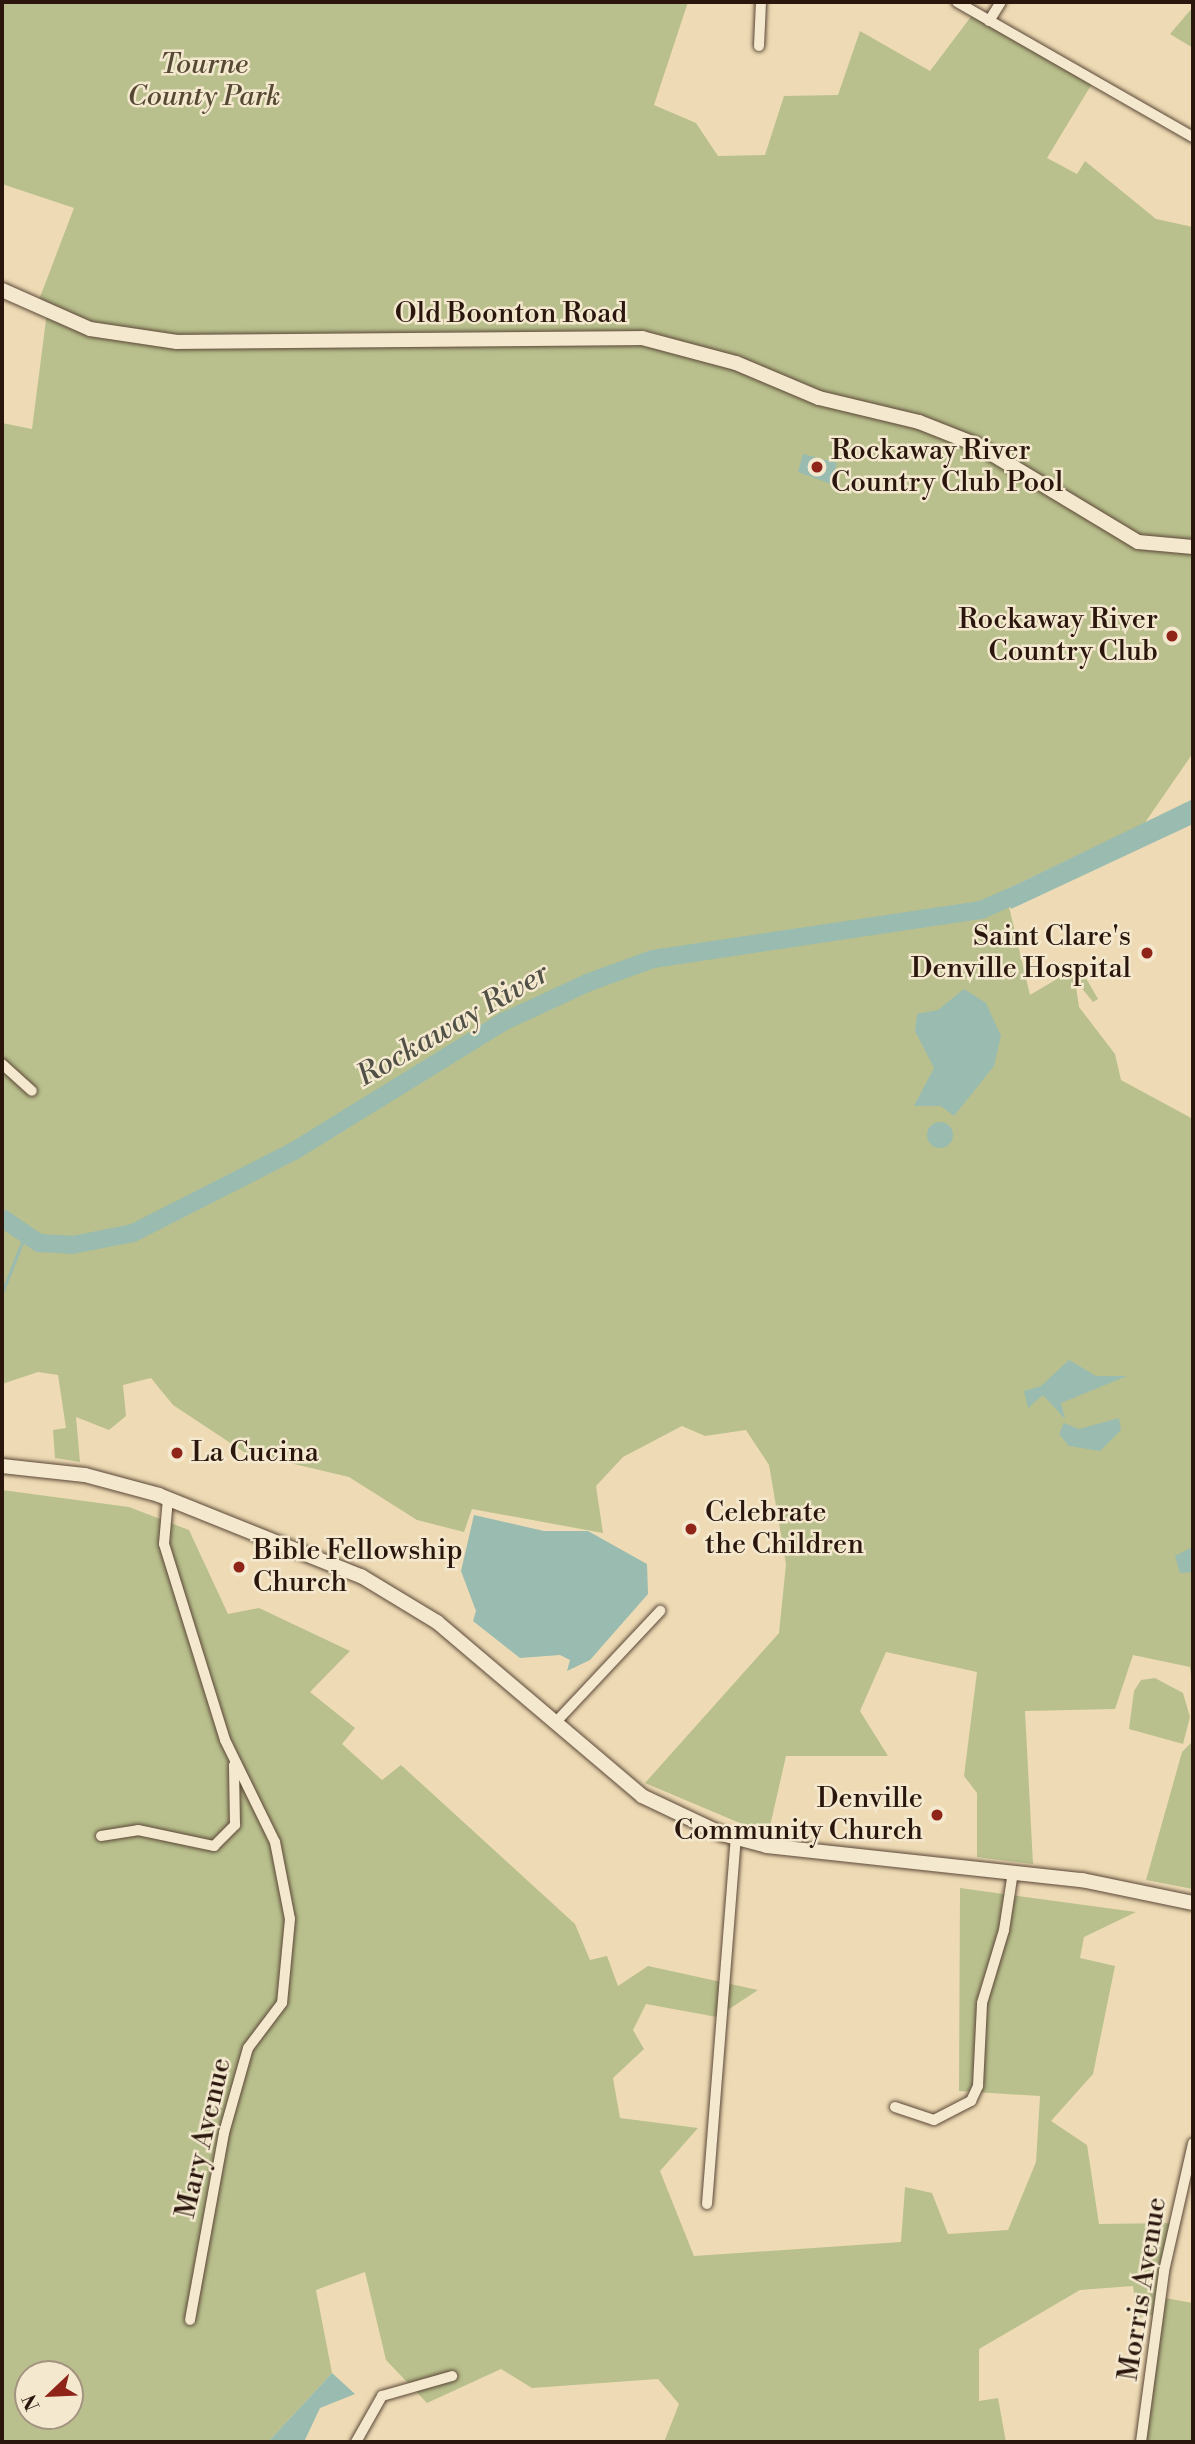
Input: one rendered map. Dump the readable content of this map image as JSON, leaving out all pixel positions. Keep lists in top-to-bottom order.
{
  "streets": {
    "street": ["Old Boonton Road", "Mary Avenue", "Morris Avenue"]
  },
  "water": ["Rockaway River"],
  "parks": ["Tourne County Park"],
  "places": [
    "Rockaway River Country Club Pool",
    "Rockaway River Country Club",
    "Saint Clare's Denville Hospital",
    "La Cucina",
    "Celebrate the Children",
    "Bible Fellowship Church",
    "Denville Community Church"
  ],
  "north": "bottom left"
}
